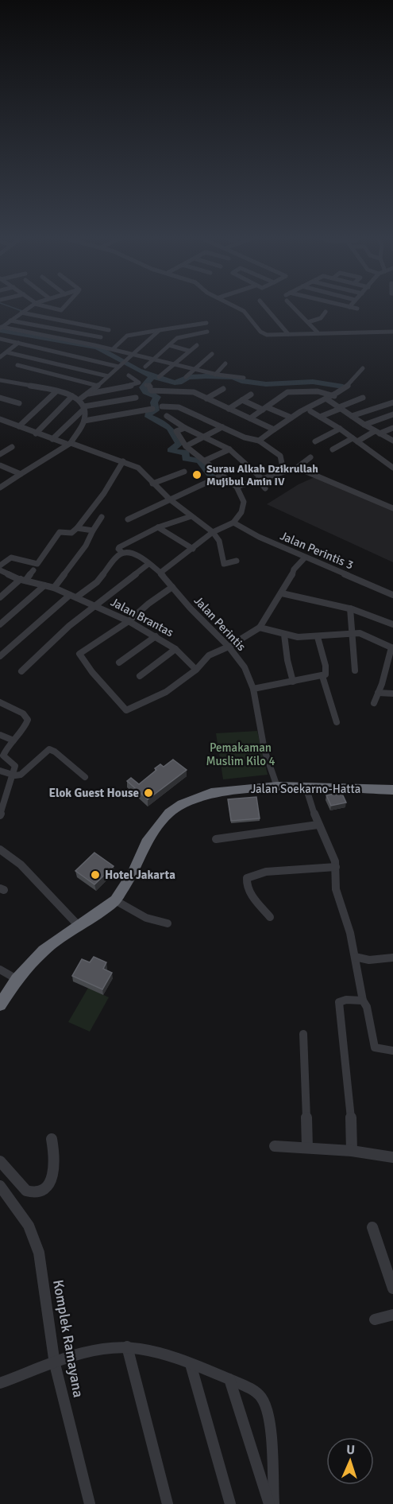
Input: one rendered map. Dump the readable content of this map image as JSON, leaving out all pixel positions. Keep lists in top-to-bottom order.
{
  "streets": {
    "highway": ["Jalan Soekarno-Hatta"],
    "street": [
      "Jalan Perintis 3",
      "Jalan Brantas",
      "Jalan Perintis",
      "Komplek Ramayana"
    ]
  },
  "crossings": [
    ["Jalan Perintis", "Jalan Soekarno-Hatta"]
  ],
  "parks": ["Pemakaman Muslim Kilo 4"],
  "places": ["Surau Alkah Dzikrullah Mujibul Amin IV", "Elok Guest House", "Hotel Jakarta"],
  "north": "top"
}
